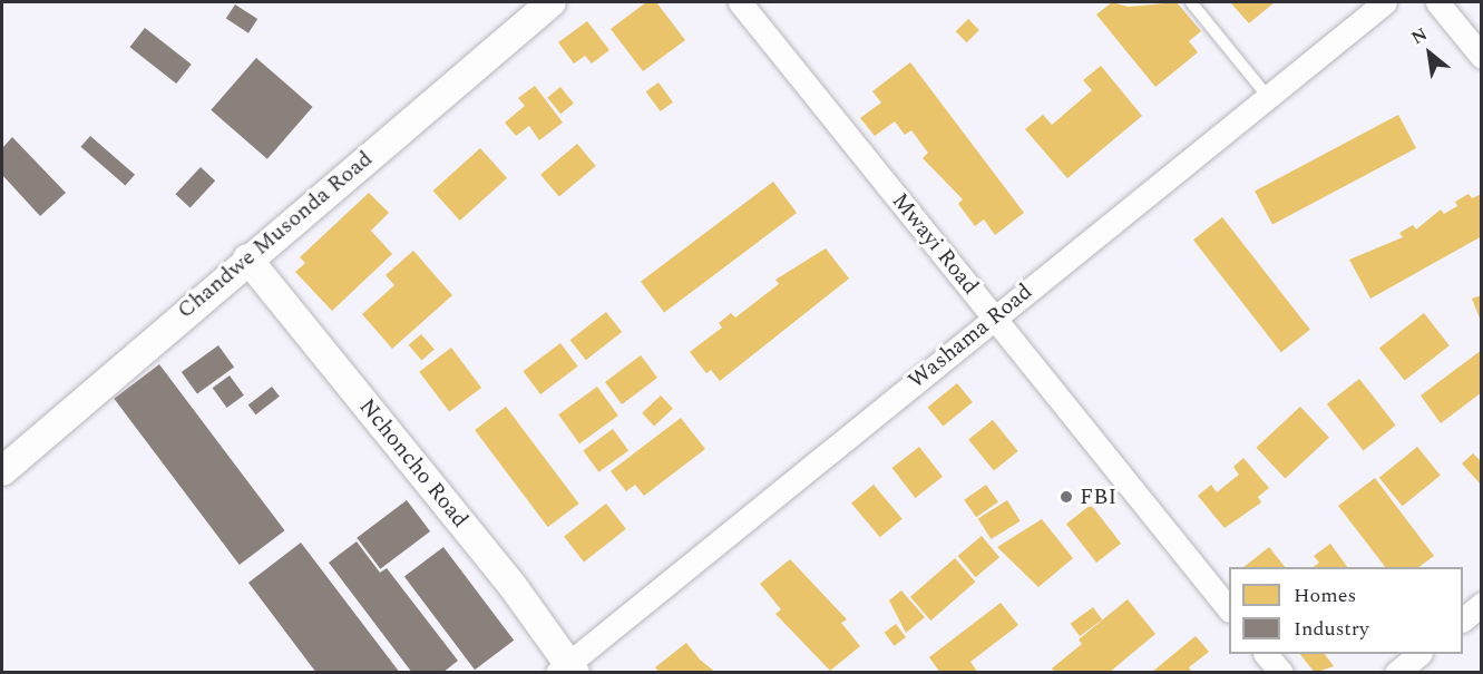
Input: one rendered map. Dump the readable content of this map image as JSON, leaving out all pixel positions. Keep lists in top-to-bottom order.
{
  "streets": {
    "street": [
      "Chandwe Musonda Road",
      "Mwayi Road",
      "Washama Road",
      "Nchoncho Road"
    ]
  },
  "crossings": [
    ["Chandwe Musonda Road", "Nchoncho Road"],
    ["Mwayi Road", "Washama Road"],
    ["Washama Road", "Nchoncho Road"]
  ],
  "places": ["FBI"],
  "legend": ["Homes", "Industry"],
  "north": "top left"
}
